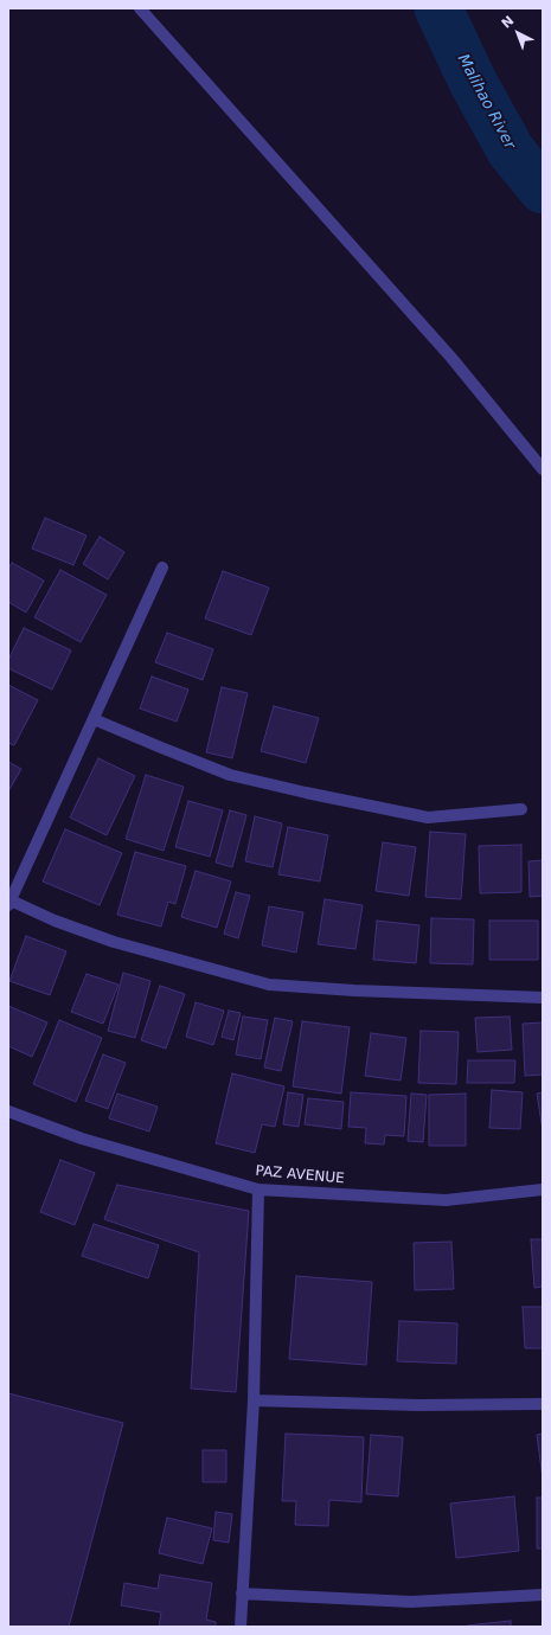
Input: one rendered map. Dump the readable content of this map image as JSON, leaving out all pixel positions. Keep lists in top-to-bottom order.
{
  "streets": {
    "street": ["PAZ AVENUE"]
  },
  "water": ["Malihao River"],
  "north": "top left"
}
